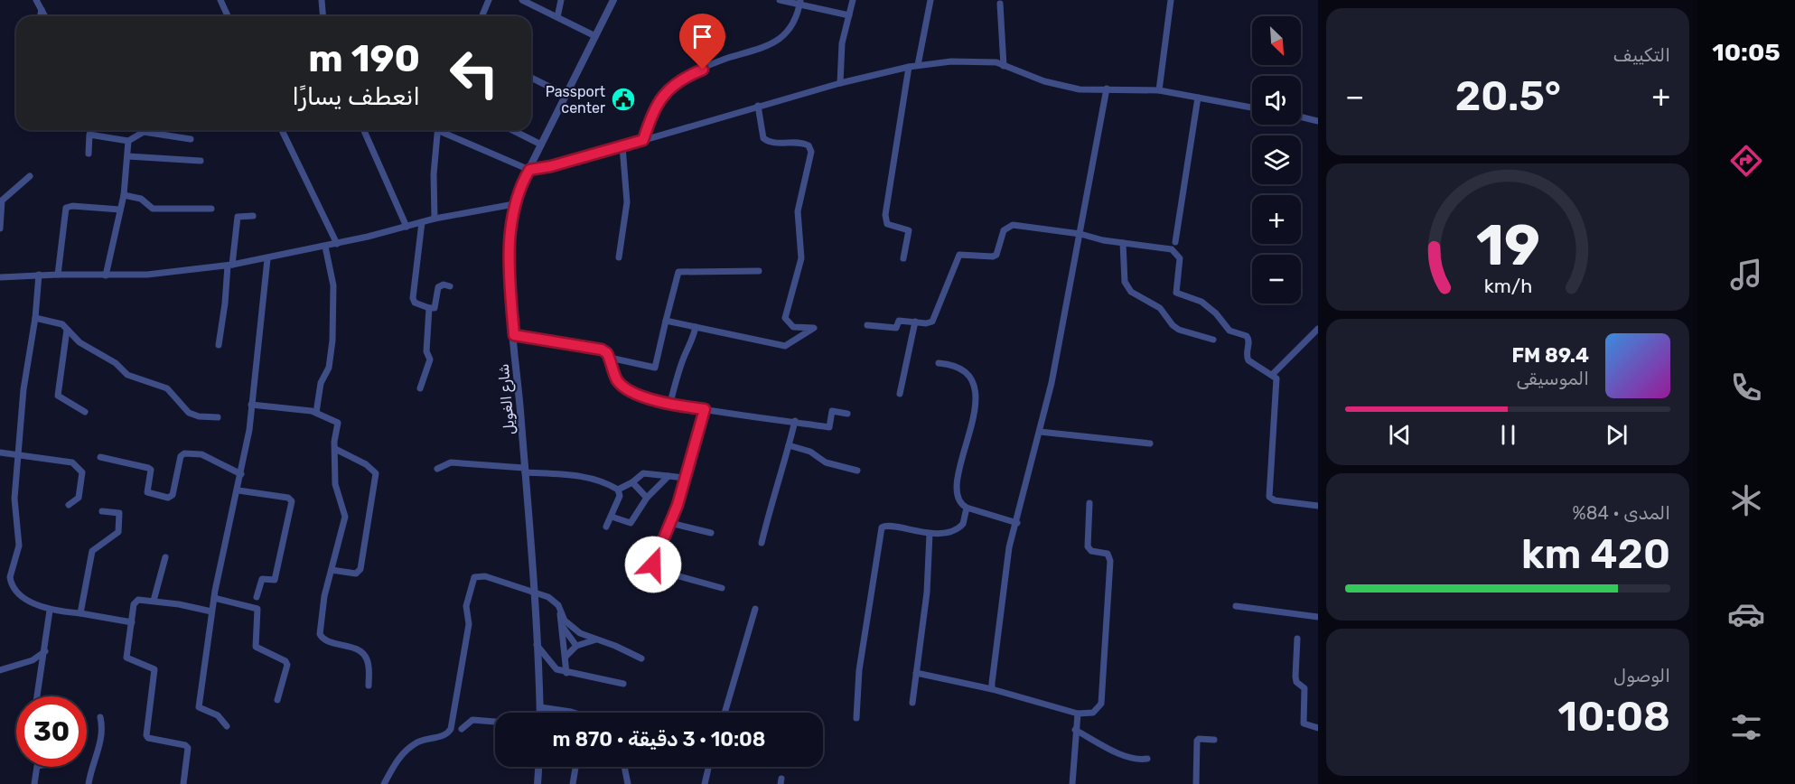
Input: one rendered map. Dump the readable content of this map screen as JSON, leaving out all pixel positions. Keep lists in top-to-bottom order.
{
  "streets": {
    "street": ["شارع الغويل"]
  },
  "places": {
    "public building": ["Passport center"]
  },
  "north": "bottom right",
  "page": {
    "tabs": "10:05",
    "tile": [
      "التكييف",
      ["المدى · 84%", "420 km"],
      ["الوصول", "10:08"]
    ],
    "map_buttons": ["+", "−"],
    "turn": ["190 m", "انعطف يسارًا"],
    "heat": ["−", "20.5°", "+"],
    "song": ["89.4 FM", "الموسيقى"],
    "limit": "30",
    "trip": "10:08 · 3 دقيقة · 870 m",
    "gauge": ["19", "km/h"]
  }
}
